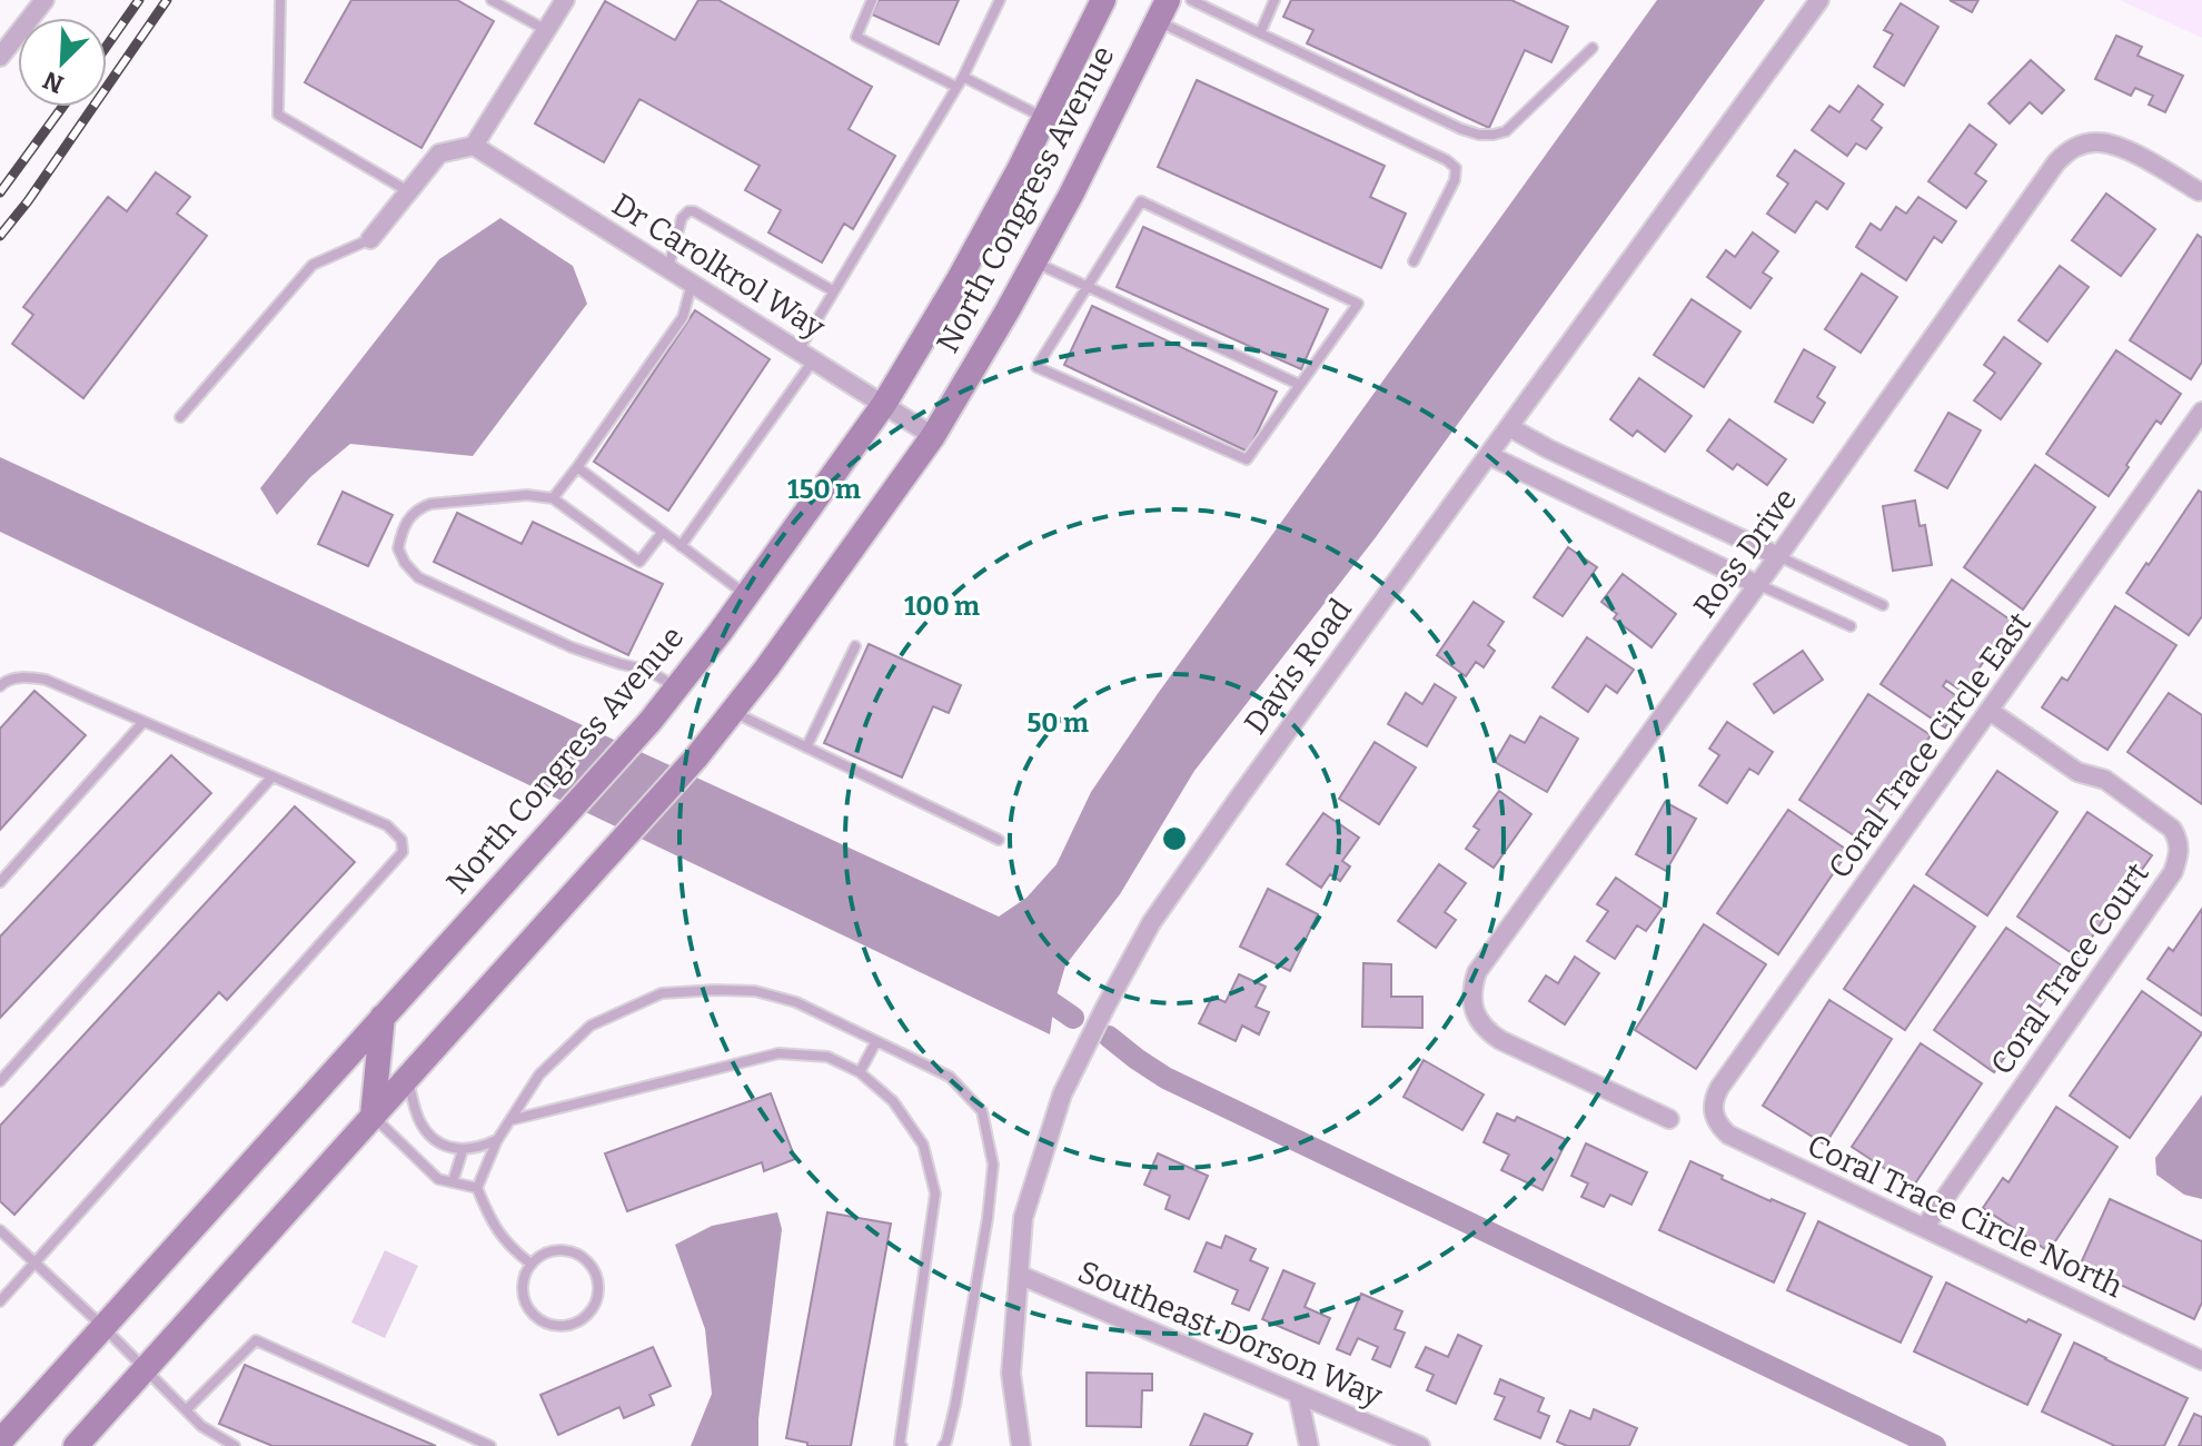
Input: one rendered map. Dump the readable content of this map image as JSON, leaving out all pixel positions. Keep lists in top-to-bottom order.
{
  "streets": {
    "main road": ["North Congress Avenue"],
    "street": [
      "Dr Carolkrol Way",
      "Ross Drive",
      "Davis Road",
      "Coral Trace Circle East",
      "Coral Trace Court",
      "Coral Trace Circle North",
      "Southeast Dorson Way"
    ]
  },
  "crossings": [
    ["North Congress Avenue", "Dr Carolkrol Way"],
    ["Davis Road", "Southeast Dorson Way"],
    ["Coral Trace Circle East", "Coral Trace Court"],
    ["Coral Trace Circle East", "Coral Trace Circle North"],
    ["Coral Trace Court", "Coral Trace Circle North"]
  ],
  "north": "bottom left",
  "rings": ["150 m", "100 m", "50 m"]
}
